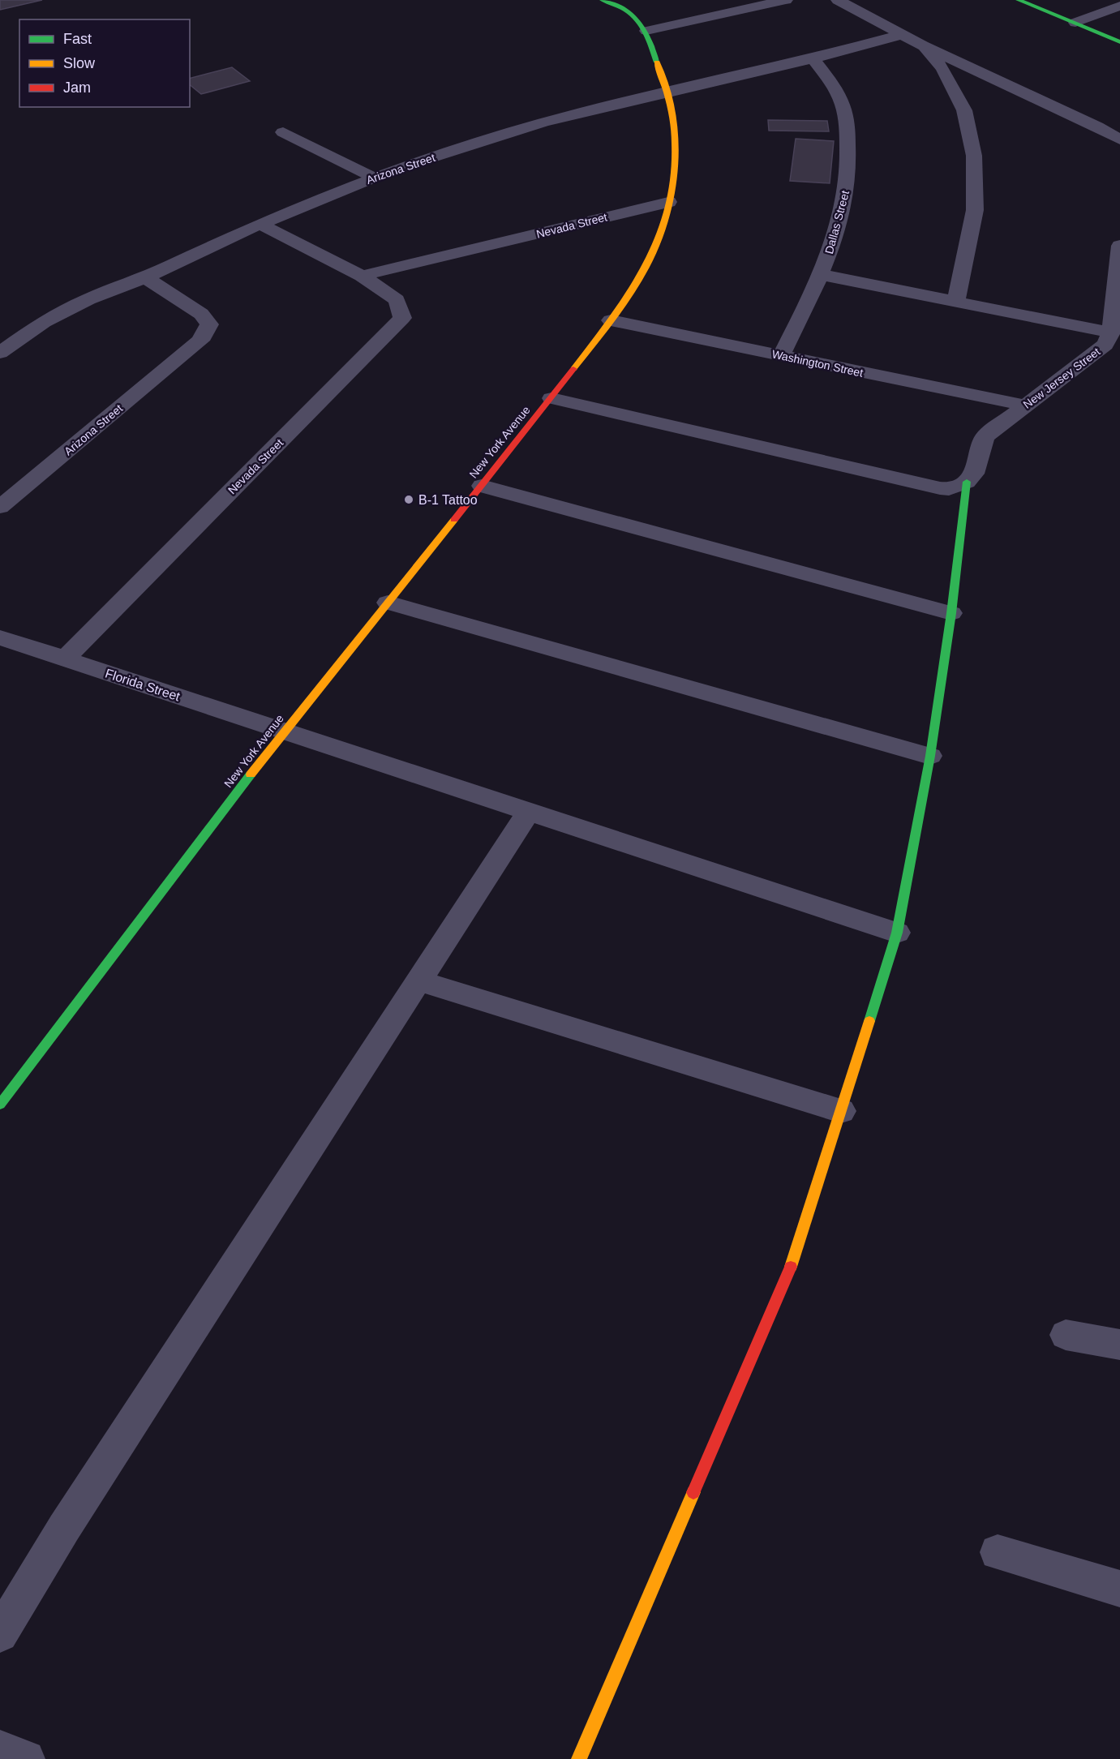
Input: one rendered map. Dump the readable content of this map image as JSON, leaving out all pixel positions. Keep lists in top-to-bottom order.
{
  "streets": {
    "street": [
      "Arizona Street",
      "Dallas Street",
      "Nevada Street",
      "Washington Street",
      "New Jersey Street",
      "New York Avenue",
      "Florida Street"
    ]
  },
  "crossings": [
    ["Arizona Street", "Nevada Street"],
    ["Arizona Street", "New York Avenue"],
    ["Dallas Street", "Washington Street"],
    ["Nevada Street", "New York Avenue"],
    ["Nevada Street", "Florida Street"],
    ["Washington Street", "New Jersey Street"],
    ["Washington Street", "New York Avenue"],
    ["New York Avenue", "Florida Street"]
  ],
  "places": ["B-1 Tattoo"],
  "legend": ["Fast", "Slow", "Jam"]
}
